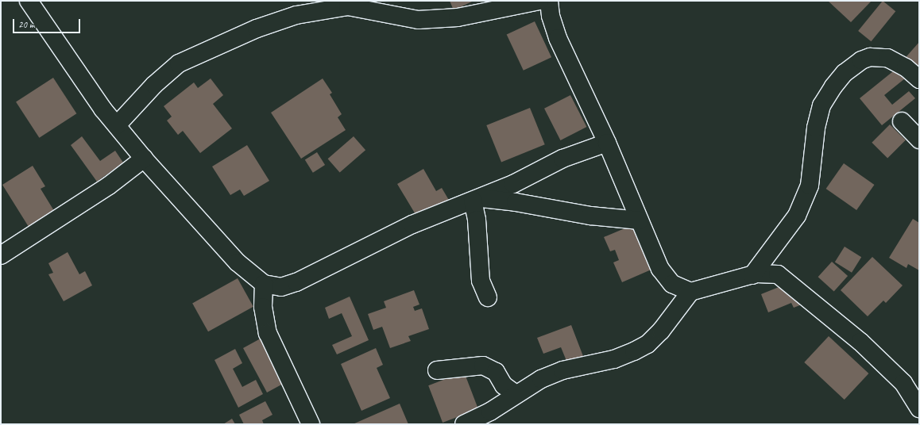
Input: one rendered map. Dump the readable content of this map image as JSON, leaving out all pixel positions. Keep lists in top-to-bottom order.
{
  "scale_bar": "20 m"
}
